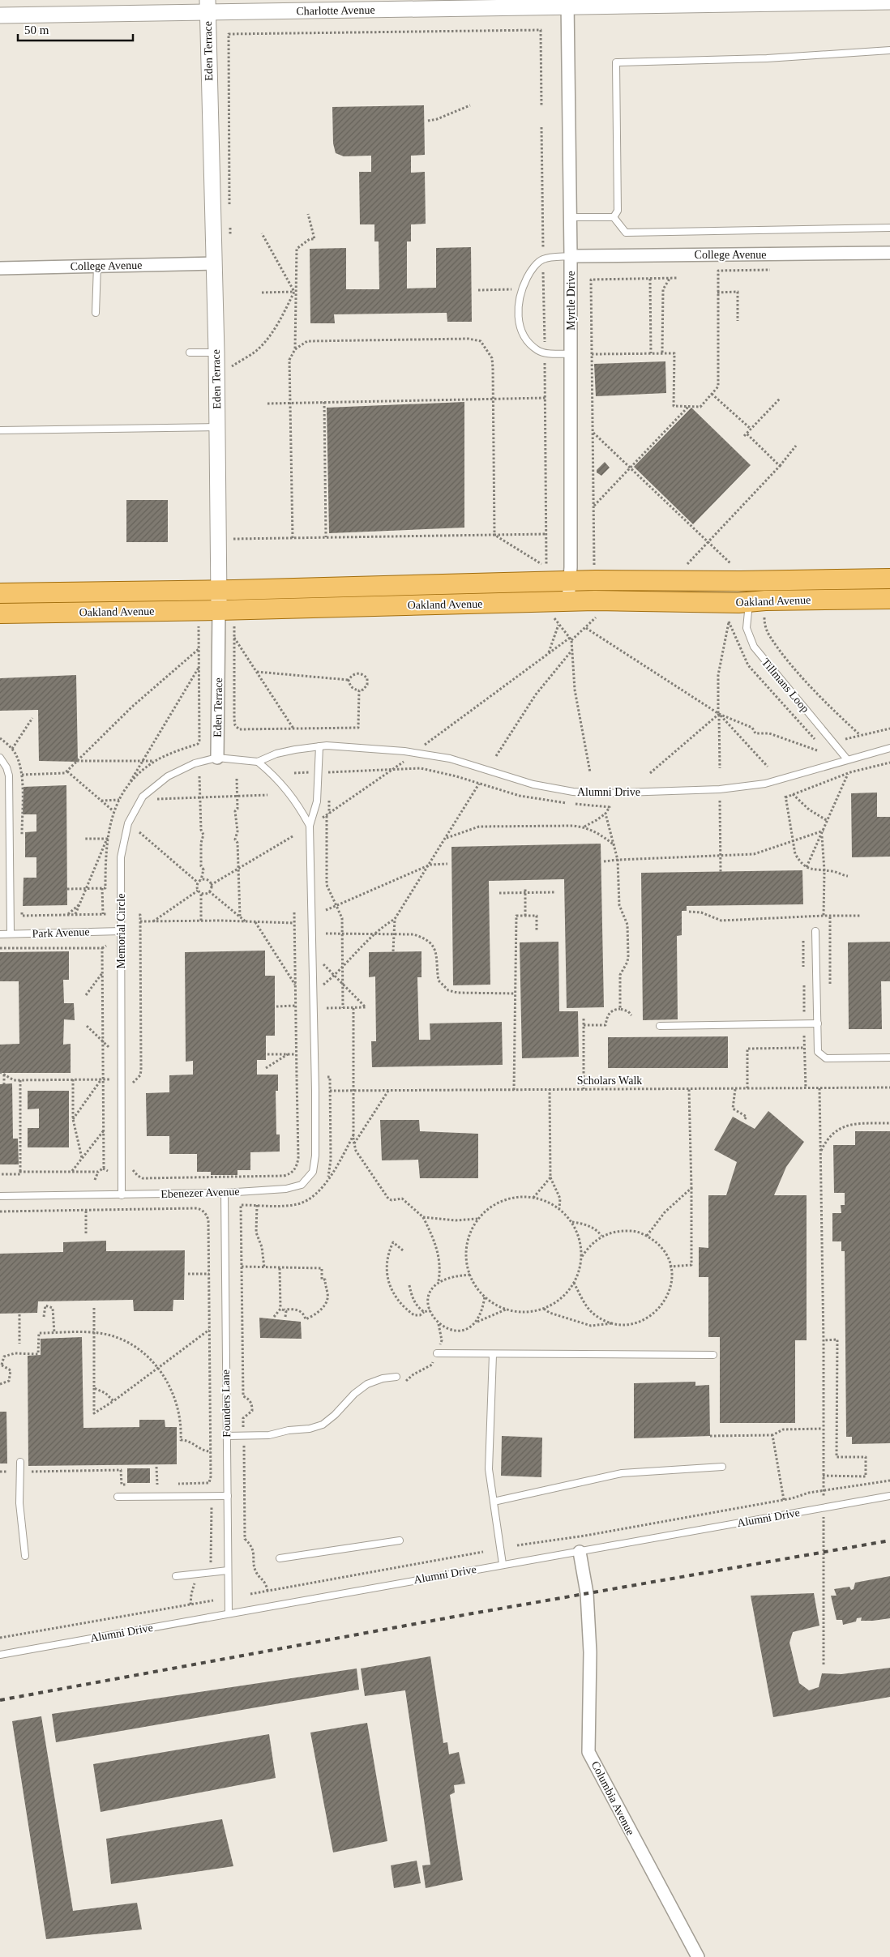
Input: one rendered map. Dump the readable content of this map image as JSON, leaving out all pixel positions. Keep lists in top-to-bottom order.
{
  "streets": {
    "main road": ["Oakland Avenue"],
    "street": [
      "Charlotte Avenue",
      "Eden Terrace",
      "College Avenue",
      "Myrtle Drive",
      "Columbia Avenue"
    ],
    "lane": [
      "Tillmans Loop",
      "Alumni Drive",
      "Memorial Circle",
      "Park Avenue",
      "Ebenezer Avenue",
      "Founders Lane"
    ],
    "path": ["Scholars Walk"]
  },
  "crossings": [
    ["Charlotte Avenue", "Eden Terrace"],
    ["Charlotte Avenue", "Myrtle Drive"],
    ["Eden Terrace", "College Avenue"],
    ["Eden Terrace", "Oakland Avenue"],
    ["Eden Terrace", "Memorial Circle"],
    ["College Avenue", "Myrtle Drive"],
    ["Myrtle Drive", "Oakland Avenue"],
    ["Oakland Avenue", "Tillmans Loop"],
    ["Tillmans Loop", "Alumni Drive"],
    ["Alumni Drive", "Memorial Circle"],
    ["Alumni Drive", "Founders Lane"],
    ["Alumni Drive", "Columbia Avenue"],
    ["Memorial Circle", "Park Avenue"],
    ["Memorial Circle", "Ebenezer Avenue"],
    ["Ebenezer Avenue", "Founders Lane"]
  ],
  "scale_bar": "50 m"
}
